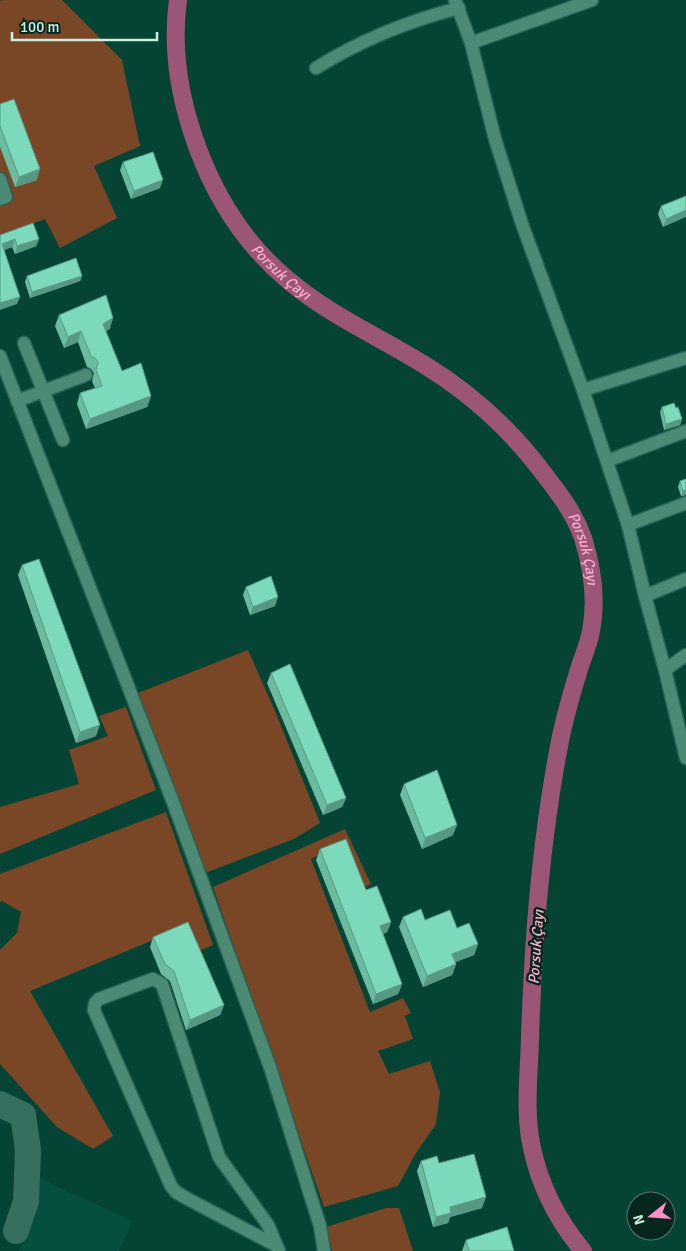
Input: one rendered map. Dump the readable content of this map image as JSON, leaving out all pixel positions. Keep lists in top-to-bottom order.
{
  "water": ["Porsuk Çayı"],
  "scale_bar": "100 m",
  "north": "left"
}
